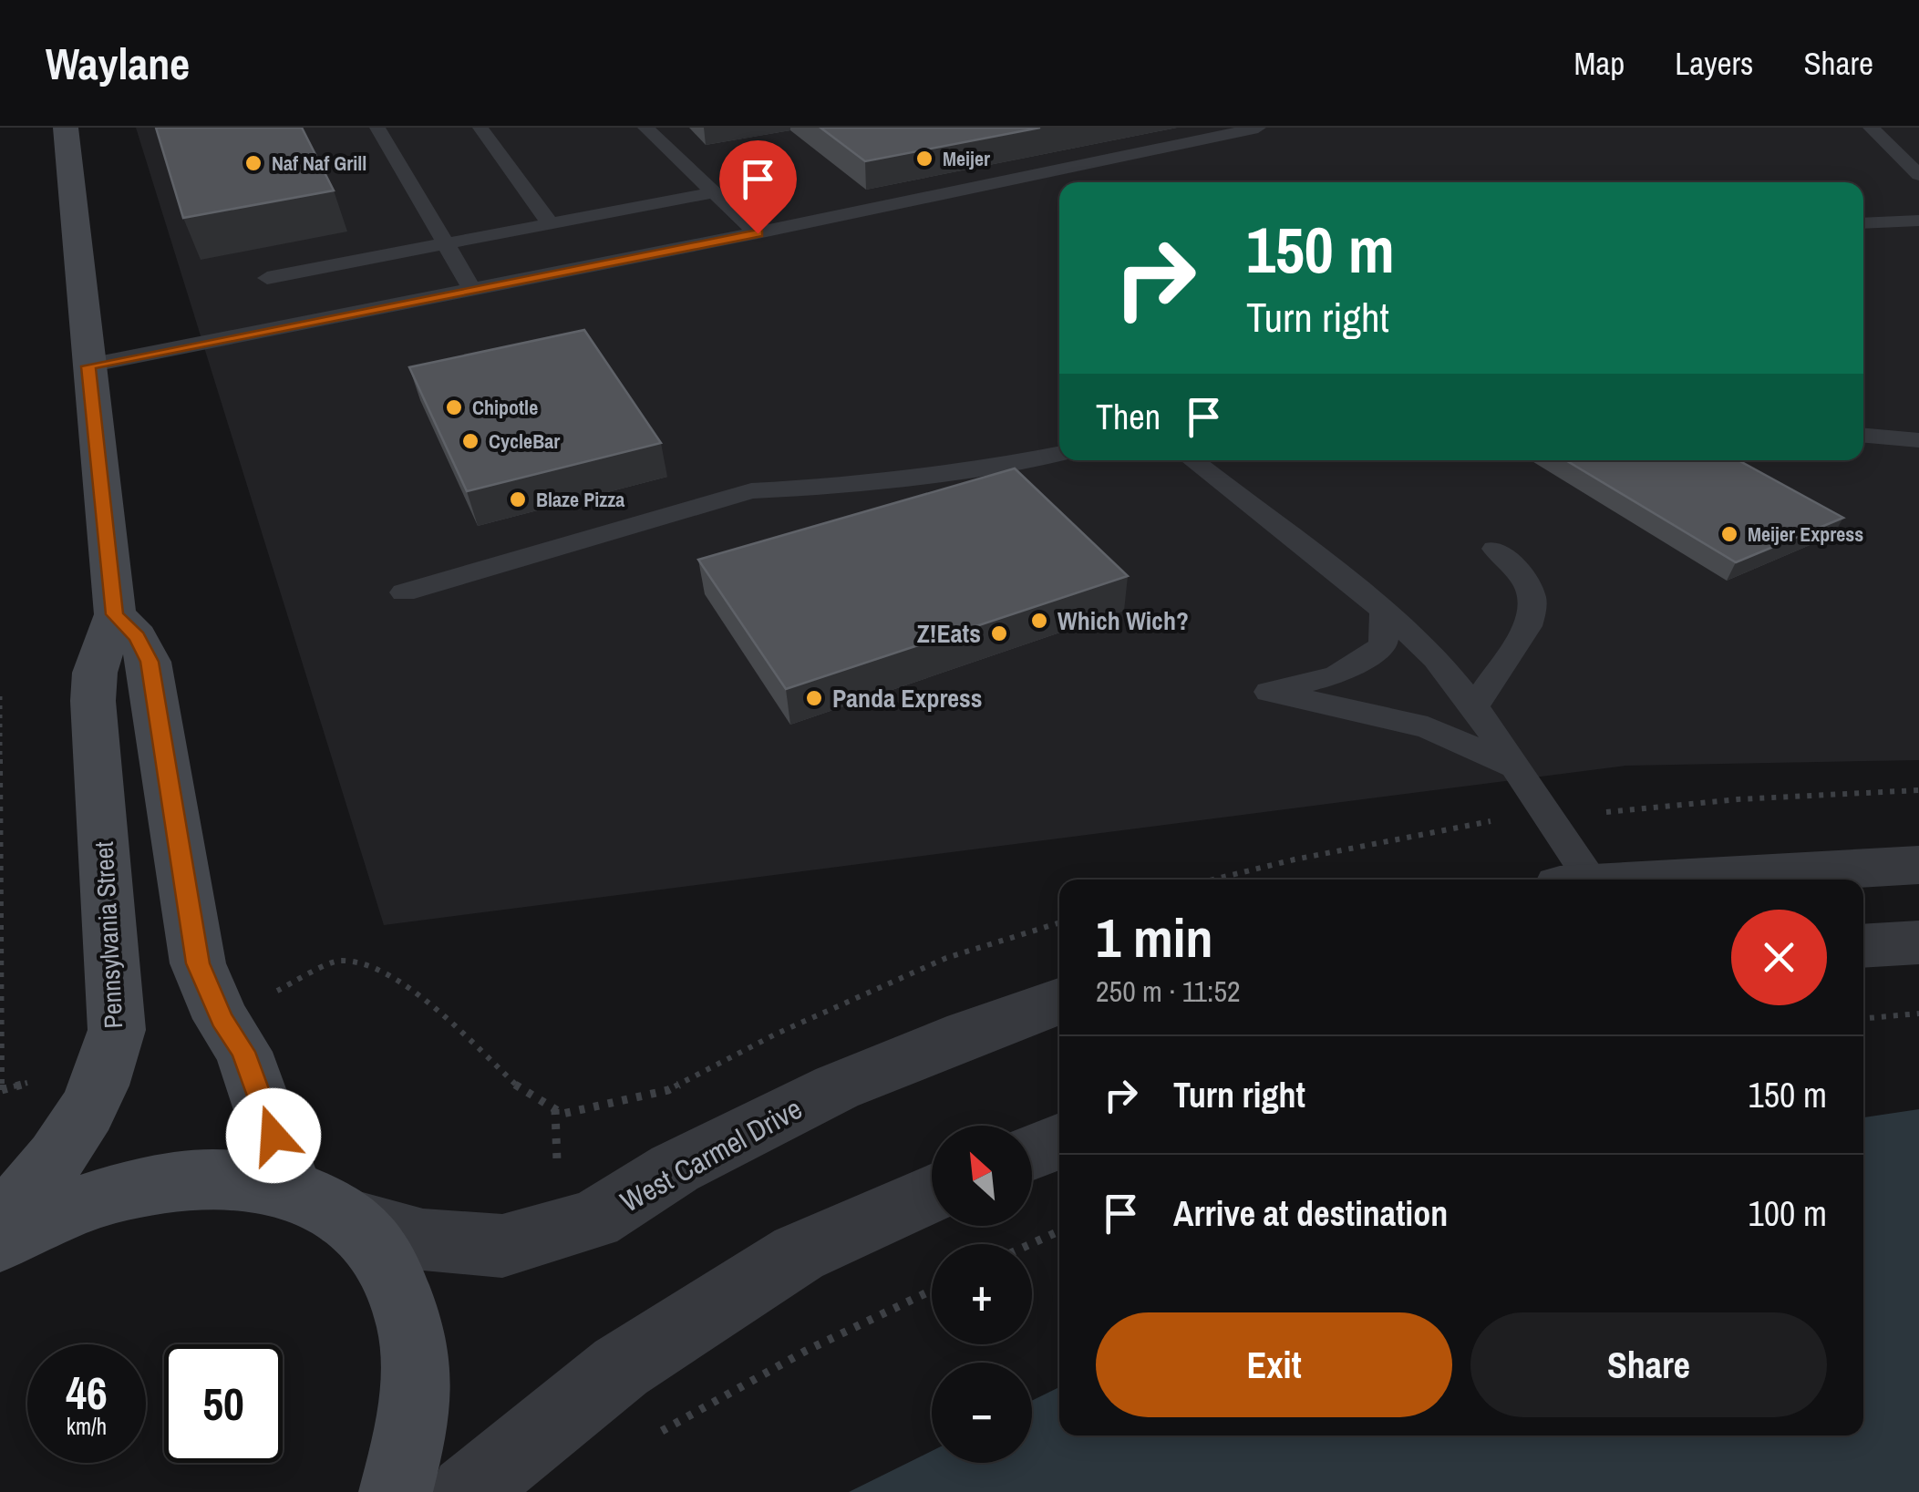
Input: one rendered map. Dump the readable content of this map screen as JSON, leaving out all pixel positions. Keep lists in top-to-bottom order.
{
  "streets": {
    "main road": ["Pennsylvania Street"],
    "street": ["West Carmel Drive"]
  },
  "places": [
    "Meijer",
    "Naf Naf Grill",
    "Chipotle",
    "CycleBar",
    "Blaze Pizza",
    "Meijer Express",
    "Which Wich?",
    "Z!Eats",
    "Panda Express"
  ],
  "north": "top left",
  "page": {
    "header": "Waylane",
    "nav": ["Map", "Layers", "Share"],
    "turn": ["150 m", "Turn right"],
    "then": "Then",
    "heading": ["1 min", "250 m · 11:52"],
    "list": [
      {
        "name": "Turn right",
        "value": "150 m"
      },
      {
        "name": "Arrive at destination",
        "value": "100 m"
      }
    ],
    "map_buttons": ["+", "−"],
    "buttons": ["Exit", "Share"],
    "speed": "46 km/h",
    "limit": "50"
  }
}
